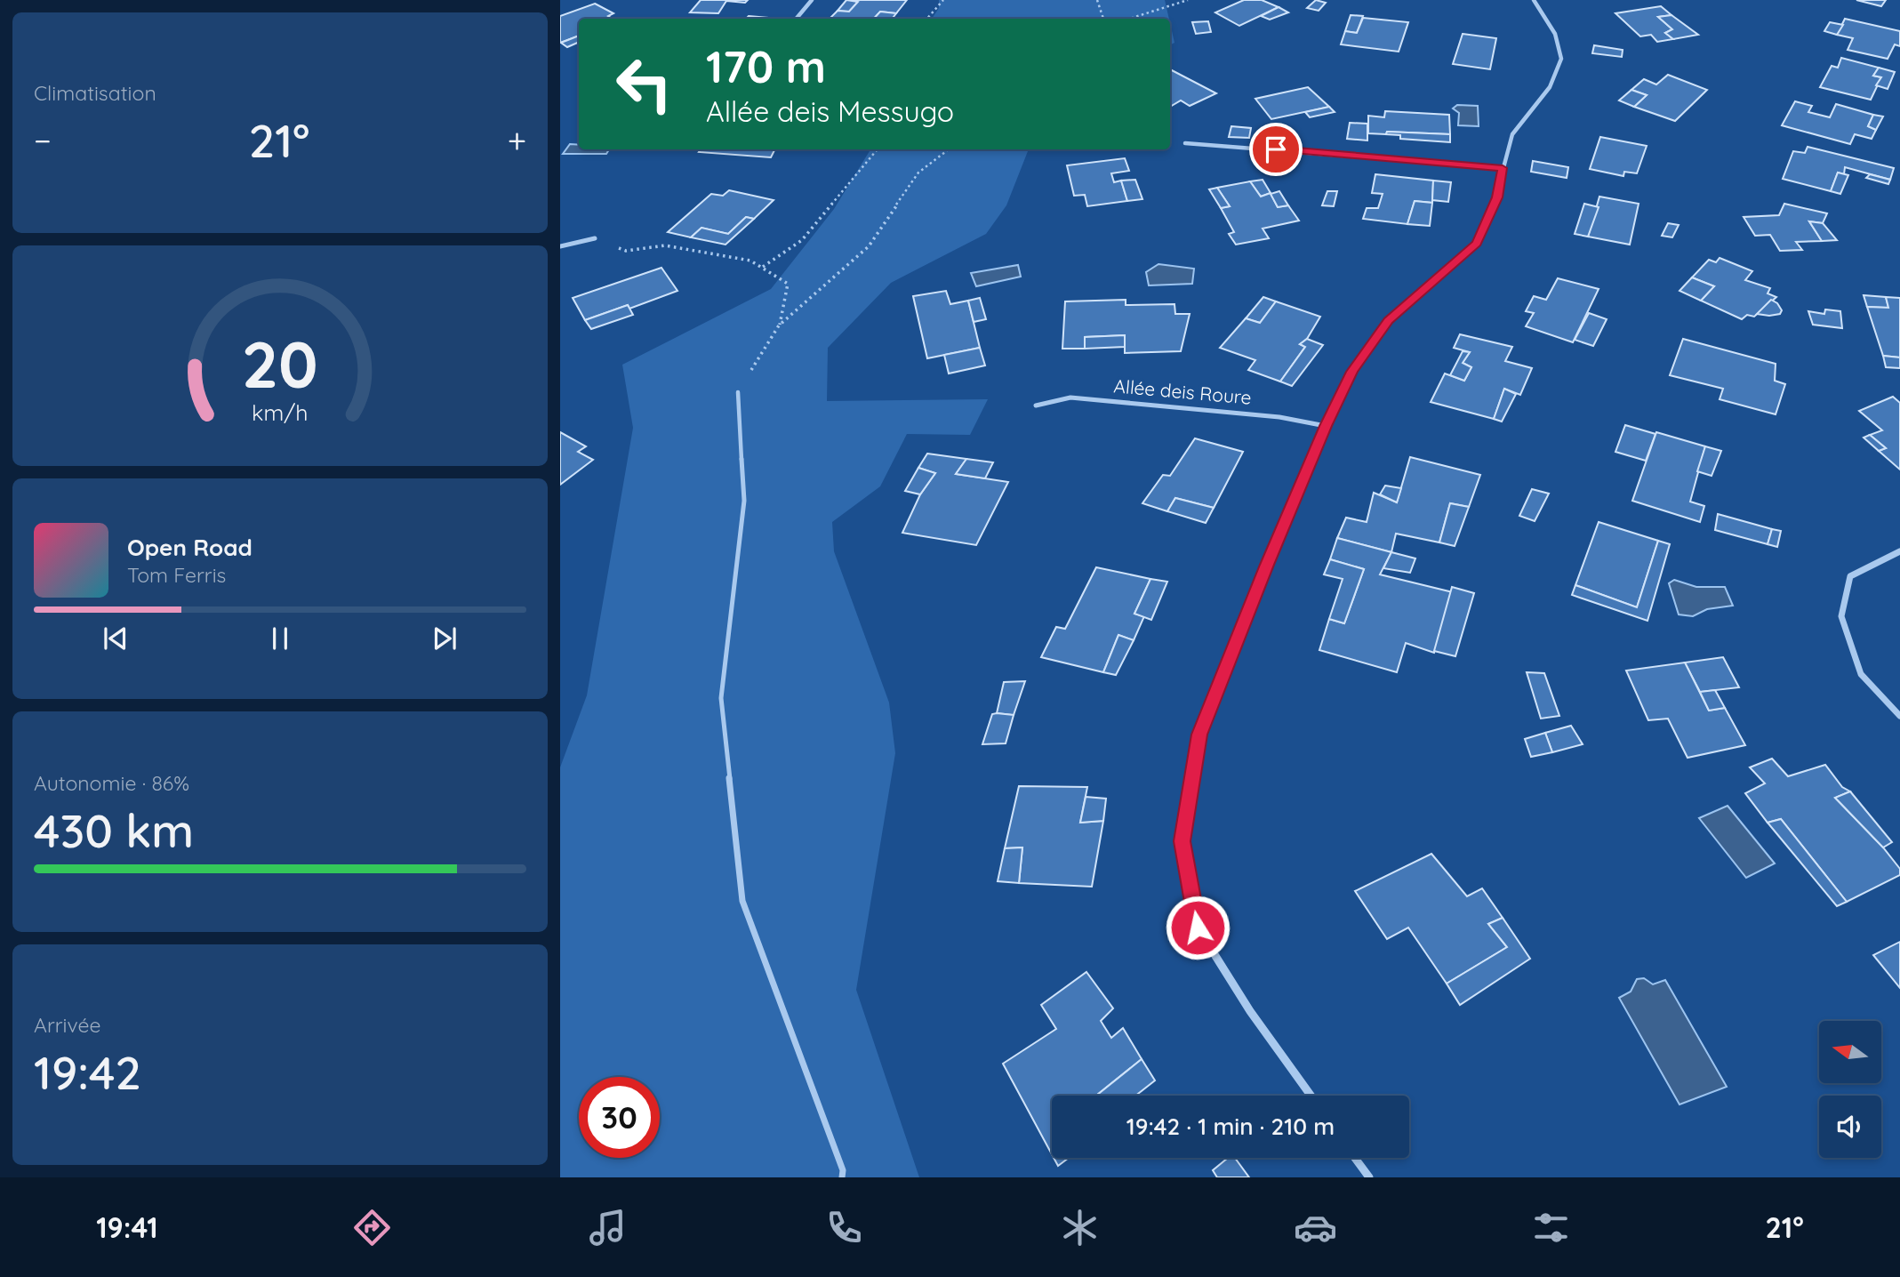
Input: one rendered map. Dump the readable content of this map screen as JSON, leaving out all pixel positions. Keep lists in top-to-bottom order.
{
  "streets": {
    "street": ["Allée deis Roure"]
  },
  "north": "left",
  "page": {
    "tile": [
      "Climatisation",
      ["Autonomie · 86%", "430 km"],
      ["Arrivée", "19:42"]
    ],
    "turn": ["170 m", "Allée deis Messugo"],
    "heat": ["−", "21°", "+"],
    "song": ["Open Road", "Tom Ferris"],
    "limit": "30",
    "trip": "19:42 · 1 min · 210 m",
    "tabs": ["19:41", "21°"],
    "gauge": ["20", "km/h"]
  }
}
